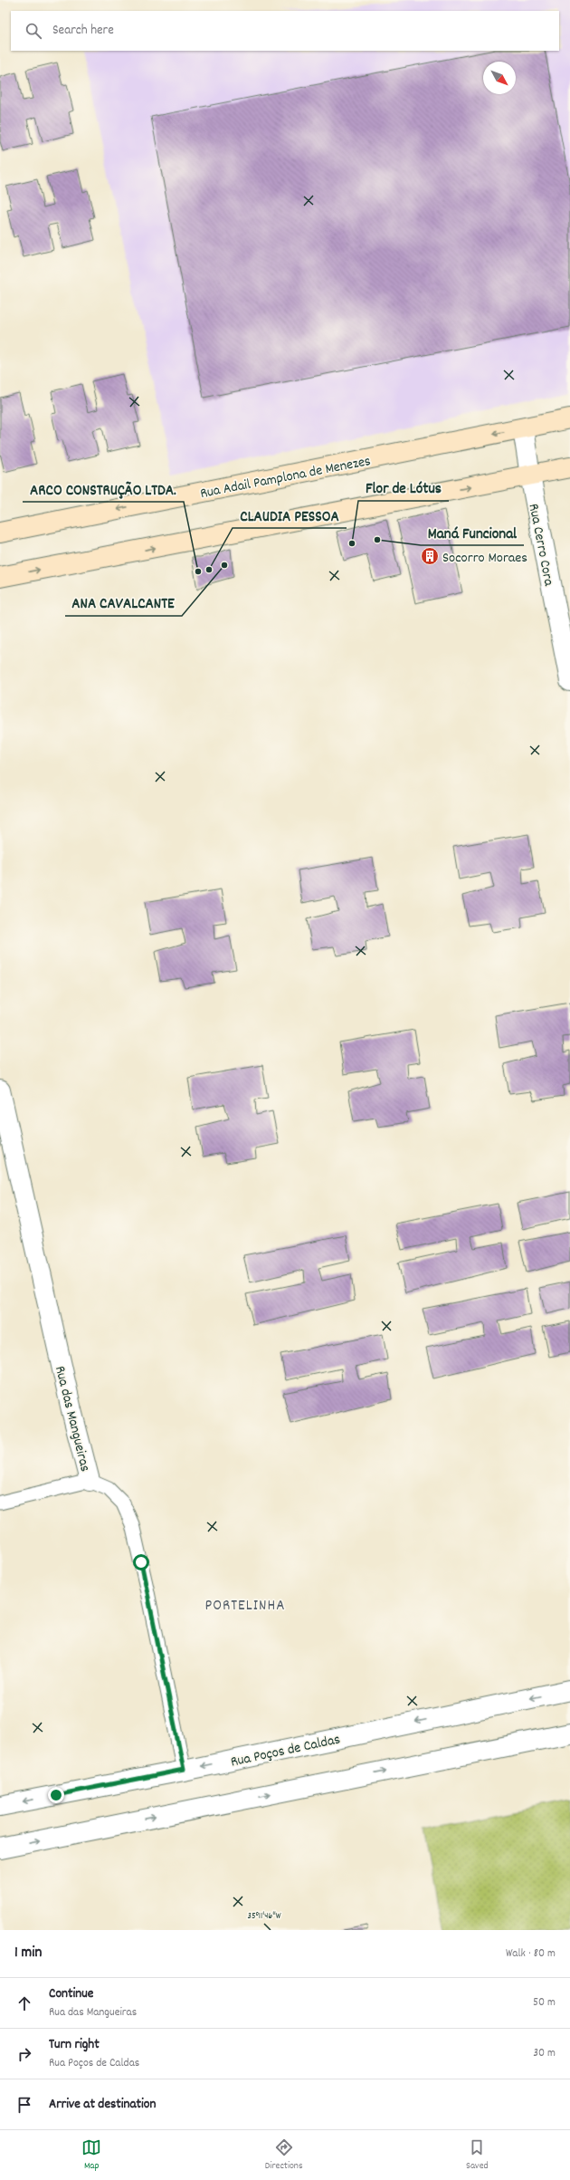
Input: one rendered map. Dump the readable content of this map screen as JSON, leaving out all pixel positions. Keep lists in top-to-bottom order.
{
  "streets": {
    "main road": ["Rua Adail Pamplona de Menezes"],
    "street": ["Rua Cerro Cora", "Rua das Mangueiras", "Rua Poços de Caldas"]
  },
  "crossings": [
    ["Rua Adail Pamplona de Menezes", "Rua Cerro Cora"],
    ["Rua das Mangueiras", "Rua Poços de Caldas"]
  ],
  "districts": ["PORTELINHA"],
  "places": {
    "other": [
      "Maná Funcional",
      "Flor de Lótus",
      "ANA CAVALCANTE",
      "CLAUDIA PESSOA",
      "ARCO CONSTRUÇÃO LTDA."
    ],
    "building": ["Socorro Moraes"]
  },
  "north": "bottom right",
  "page": {
    "search": "Search here",
    "heading": ["1 min", "Walk · 80 m"],
    "list": [
      ["Continue", "Rua das Mangueiras", "50 m"],
      ["Turn right", "Rua Poços de Caldas", "30 m"],
      "Arrive at destination"
    ],
    "nav": ["Map", "Directions", "Saved"]
  },
  "coordinates": ["35°11'46\"W"]
}
